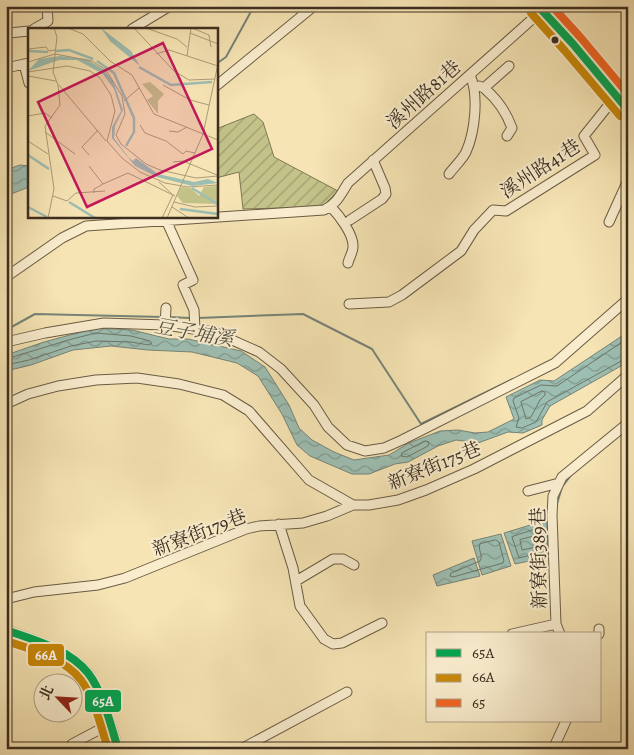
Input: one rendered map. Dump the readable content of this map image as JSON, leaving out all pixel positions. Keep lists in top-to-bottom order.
{
  "streets": {
    "street": [
      "溪州路81巷",
      "溪州路41巷",
      "新寮街175巷",
      "新寮街179巷",
      "新寮街389巷"
    ]
  },
  "crossings": [
    ["新寮街175巷", "新寮街179巷"]
  ],
  "water": ["豆子埔溪"],
  "lines": ["transit line 65A", "transit line 65", "transit line 66A"],
  "legend": ["65A", "66A", "65"],
  "north": "top left"
}
